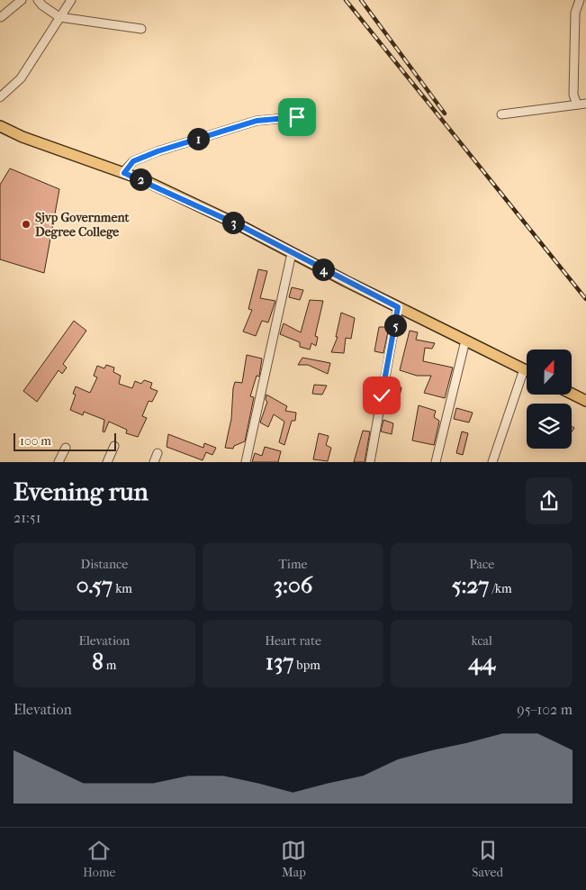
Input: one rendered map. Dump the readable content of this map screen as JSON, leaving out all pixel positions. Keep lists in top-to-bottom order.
{
  "places": ["Sjvp Government Degree College"],
  "scale_bar": "100 m",
  "north": "top",
  "page": {
    "pins": [
      "1",
      "2",
      "3",
      "4",
      "5"
    ],
    "scale": "100 m",
    "heading": ["Evening run", "21:51"],
    "stats": [
      ["Distance", "0.57 km"],
      ["Time", "3:06"],
      ["Pace", "5:27 /km"],
      ["Elevation", "8 m"],
      ["Heart rate", "137 bpm"],
      ["kcal", "44"]
    ],
    "chart": ["Elevation", "95–102 m"],
    "tabs": ["Home", "Map", "Saved"]
  }
}
